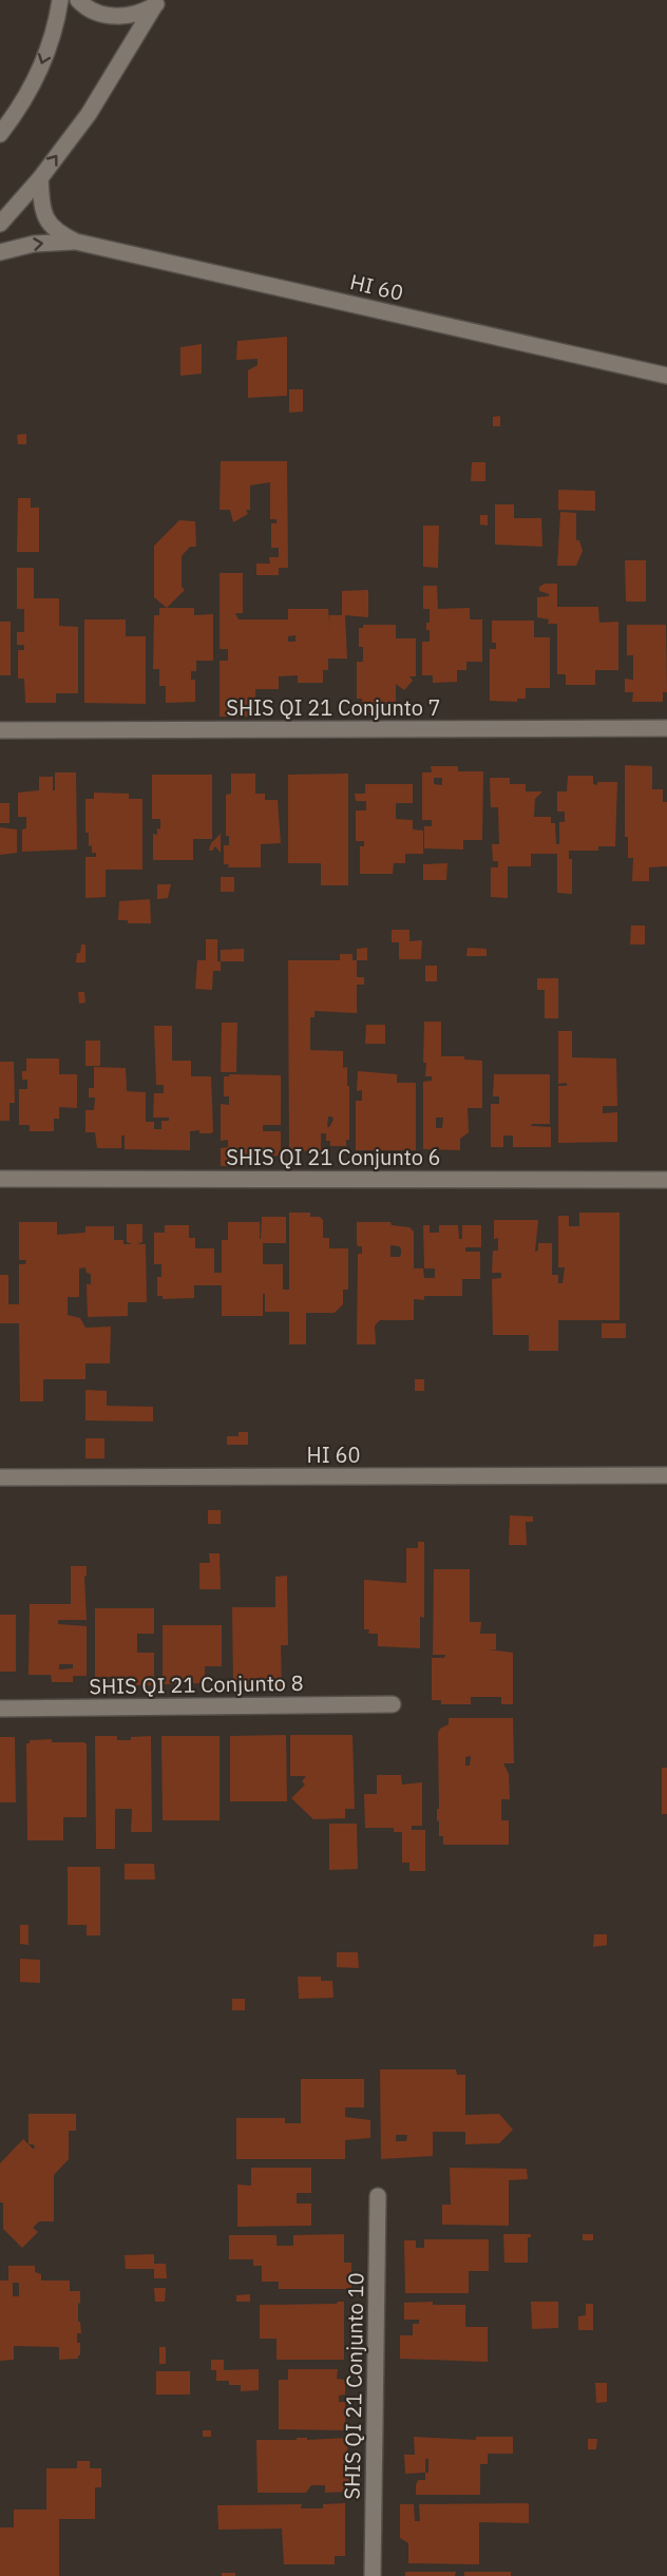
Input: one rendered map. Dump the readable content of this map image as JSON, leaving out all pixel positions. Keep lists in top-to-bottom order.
{
  "streets": {
    "street": [
      "HI 60",
      "SHIS QI 21 Conjunto 7",
      "SHIS QI 21 Conjunto 6",
      "SHIS QI 21 Conjunto 8",
      "SHIS QI 21 Conjunto 10"
    ]
  }
}
